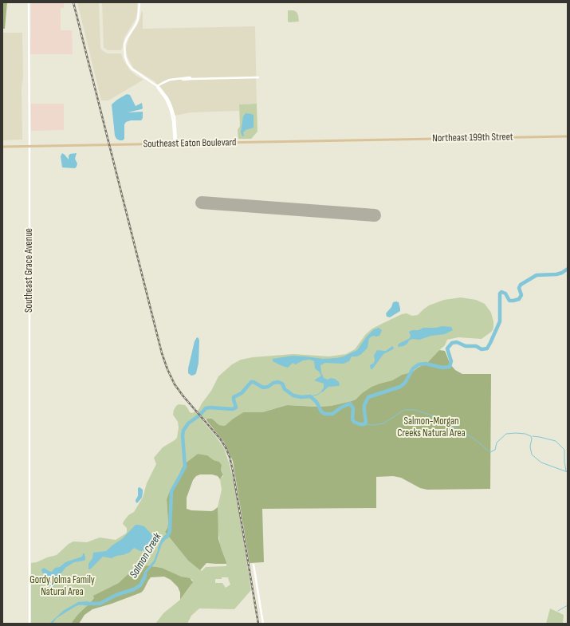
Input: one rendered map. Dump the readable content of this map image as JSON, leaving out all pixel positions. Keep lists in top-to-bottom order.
{
  "streets": {
    "main road": ["Northeast 199th Street", "Southeast Eaton Boulevard"],
    "street": ["Southeast Grace Avenue"]
  },
  "crossings": [
    ["Northeast 199th Street", "Southeast Eaton Boulevard"],
    ["Southeast Eaton Boulevard", "Southeast Grace Avenue"]
  ],
  "water": ["Salmon Creek"],
  "parks": ["Salmon-Morgan Creeks Natural Area", "Gordy Jolma Family Natural Area"]
}
